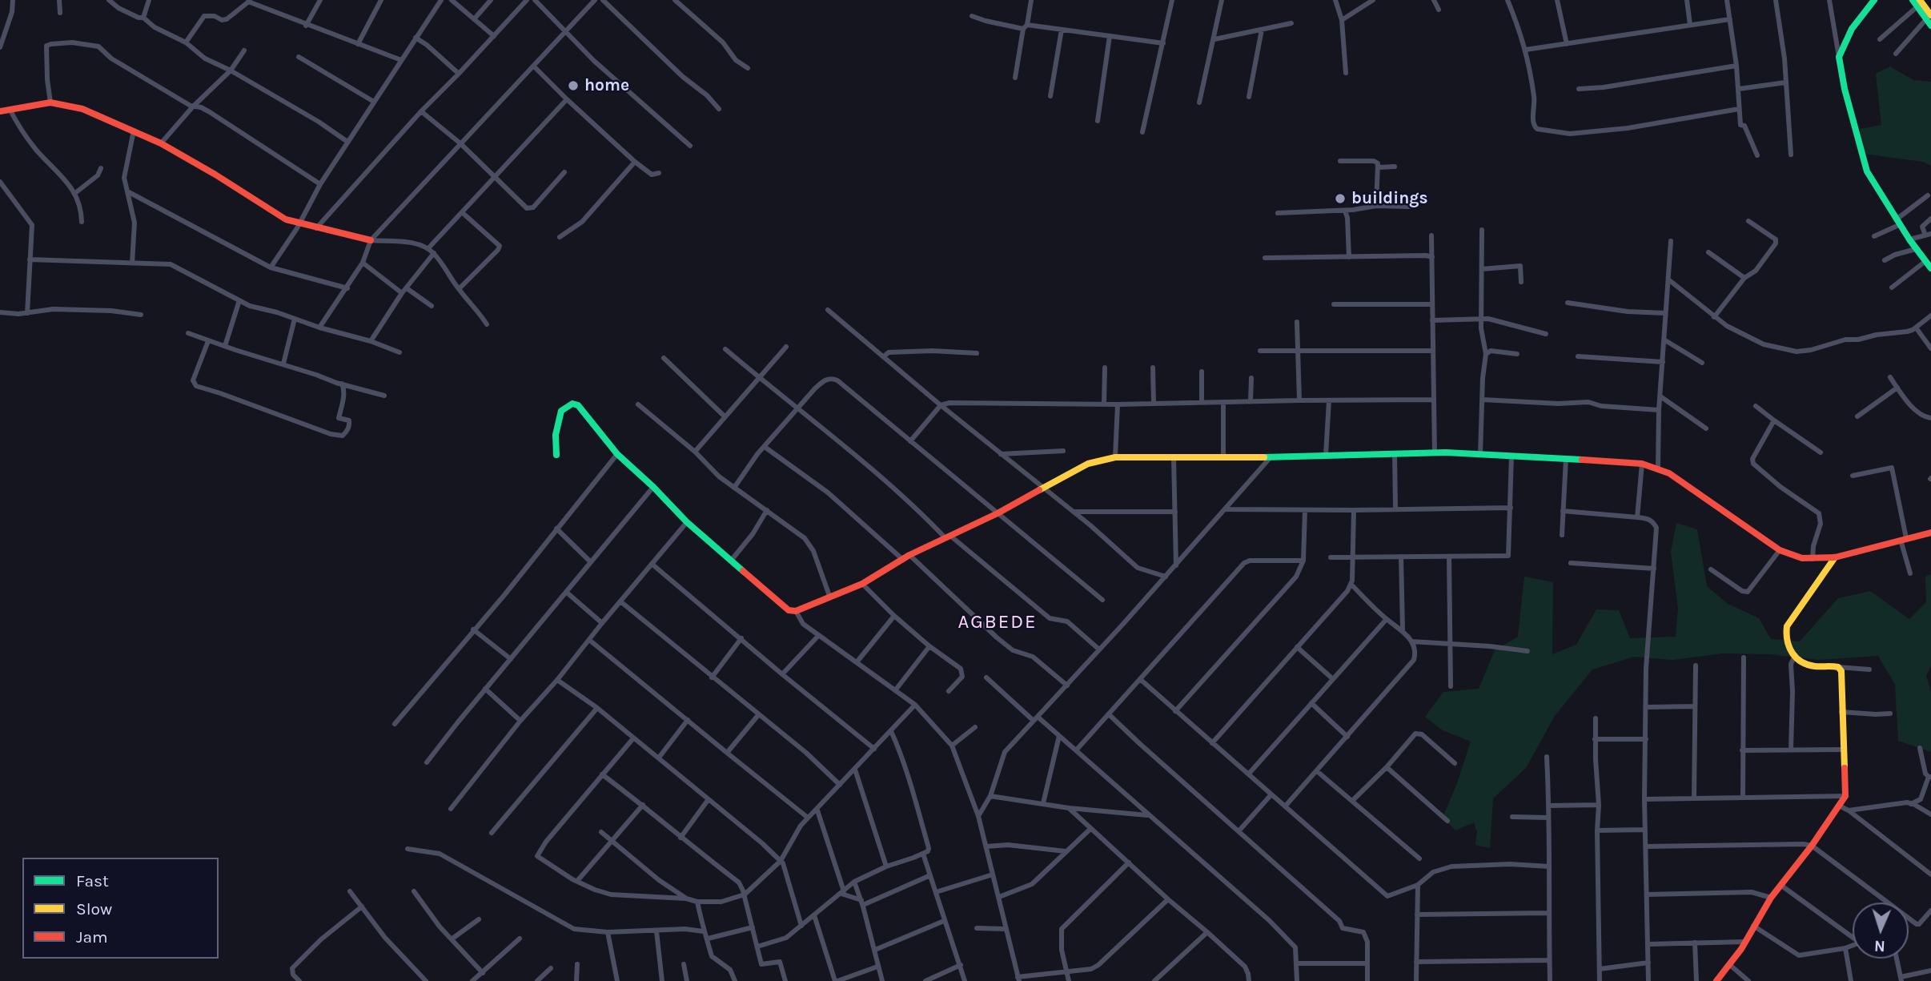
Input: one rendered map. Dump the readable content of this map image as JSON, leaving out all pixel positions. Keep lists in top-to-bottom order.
{
  "districts": ["AGBEDE"],
  "places": ["home", "buildings"],
  "legend": ["Fast", "Slow", "Jam"],
  "north": "bottom"
}
